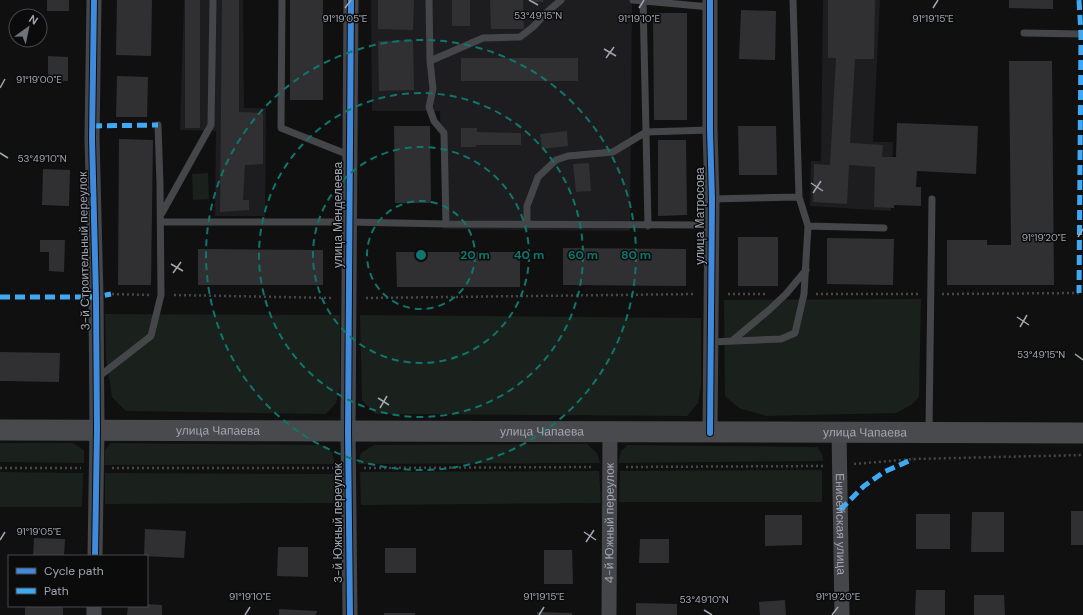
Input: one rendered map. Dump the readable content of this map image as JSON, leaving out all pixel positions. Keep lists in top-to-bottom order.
{
  "streets": {
    "main road": ["улица Чапаева"],
    "street": [
      "улица Менделеева",
      "улица Матросова",
      "3-й Строительный переулок",
      "3-й Южный переулок",
      "4-й Южный переулок",
      "Енисейская улица"
    ]
  },
  "crossings": [
    ["улица Менделеева", "улица Чапаева"],
    ["улица Менделеева", "3-й Южный переулок"],
    ["улица Матросова", "улица Чапаева"],
    ["3-й Строительный переулок", "улица Чапаева"],
    ["улица Чапаева", "3-й Южный переулок"],
    ["улица Чапаева", "4-й Южный переулок"],
    ["улица Чапаева", "Енисейская улица"]
  ],
  "legend": ["Cycle path", "Path"],
  "north": "top right",
  "coordinates": [
    "53°49'15\"N",
    "91°19'05\"E",
    "91°19'10\"E",
    "91°19'15\"E",
    "91°19'00\"E",
    "53°49'10\"N",
    "91°19'20\"E"
  ],
  "rings": [
    "20 m",
    "40 m",
    "60 m",
    "80 m"
  ]
}
